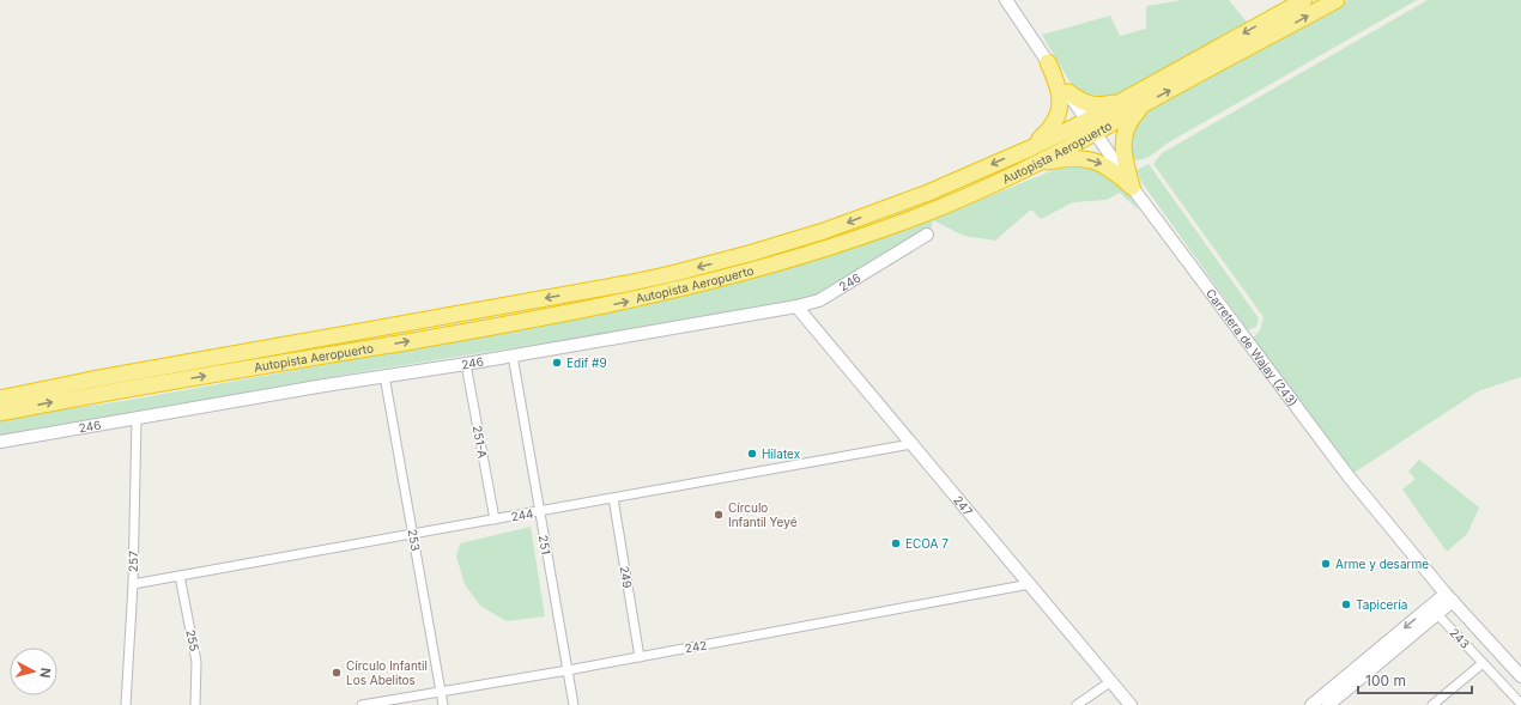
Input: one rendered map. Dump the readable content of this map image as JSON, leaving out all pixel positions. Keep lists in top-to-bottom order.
{
  "streets": {
    "highway": ["Autopista Aeropuerto"],
    "street": [
      "246",
      "Carretera de Wajay (243)",
      "251-A",
      "247",
      "244",
      "253",
      "251",
      "257",
      "249",
      "243",
      "255",
      "242"
    ]
  },
  "crossings": [
    ["Autopista Aeropuerto", "Carretera de Wajay (243)"],
    ["246", "251-A"],
    ["246", "247"],
    ["246", "253"],
    ["246", "251"],
    ["246", "257"],
    ["251-A", "244"],
    ["247", "244"],
    ["247", "242"],
    ["244", "253"],
    ["244", "251"],
    ["244", "257"],
    ["244", "249"],
    ["244", "255"],
    ["253", "242"],
    ["251", "242"],
    ["249", "242"]
  ],
  "places": [
    "Edif #9",
    "Hilatex",
    "Círculo Infantil Yeyé",
    "ECOA 7",
    "Arme y desarme",
    "Tapicería",
    "Círculo Infantil Los Abelitos"
  ],
  "scale_bar": "100 m",
  "north": "right"
}
